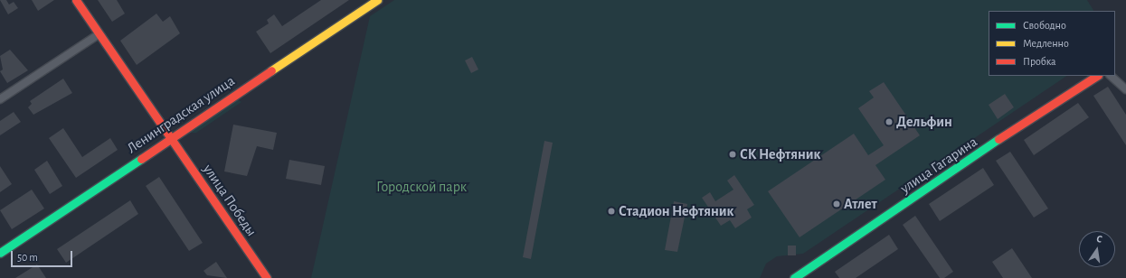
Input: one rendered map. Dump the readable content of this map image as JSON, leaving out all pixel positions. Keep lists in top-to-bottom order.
{
  "streets": {
    "street": ["Ленинградская улица", "улица Гагарина", "улица Победы"]
  },
  "crossings": [
    ["Ленинградская улица", "улица Победы"]
  ],
  "parks": ["Городской парк"],
  "places": [
    "Дельфин",
    "СК Нефтяник",
    "Атлет",
    "Стадион Нефтяник"
  ],
  "legend": ["Свободно", "Медленно", "Пробка"],
  "scale_bar": "50 m",
  "north": "top"
}
